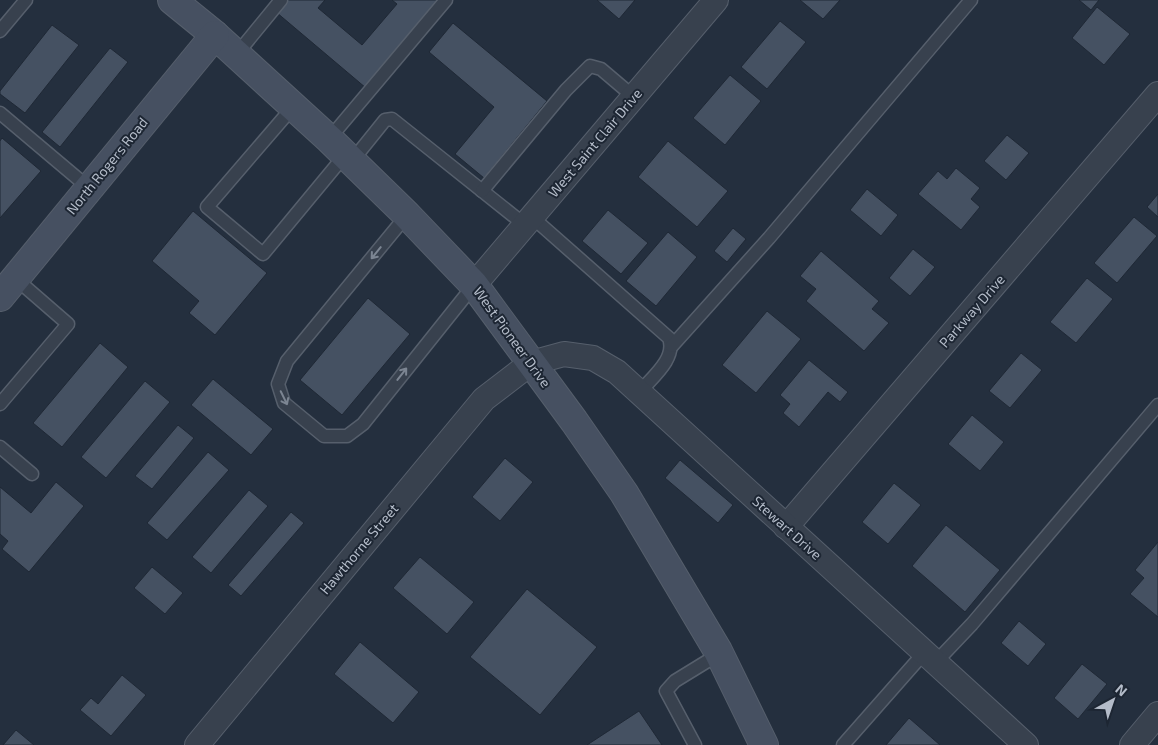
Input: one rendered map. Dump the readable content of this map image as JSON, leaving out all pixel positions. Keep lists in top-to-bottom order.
{
  "streets": {
    "main road": ["North Rogers Road", "West Pioneer Drive"],
    "street": [
      "West Saint Clair Drive",
      "Parkway Drive",
      "Stewart Drive",
      "Hawthorne Street"
    ]
  },
  "crossings": [
    ["West Saint Clair Drive", "West Pioneer Drive"],
    ["North Rogers Road", "West Pioneer Drive"],
    ["Parkway Drive", "Stewart Drive"],
    ["West Pioneer Drive", "Stewart Drive"],
    ["West Pioneer Drive", "Hawthorne Street"],
    ["Stewart Drive", "Hawthorne Street"]
  ],
  "north": "top right"
}
